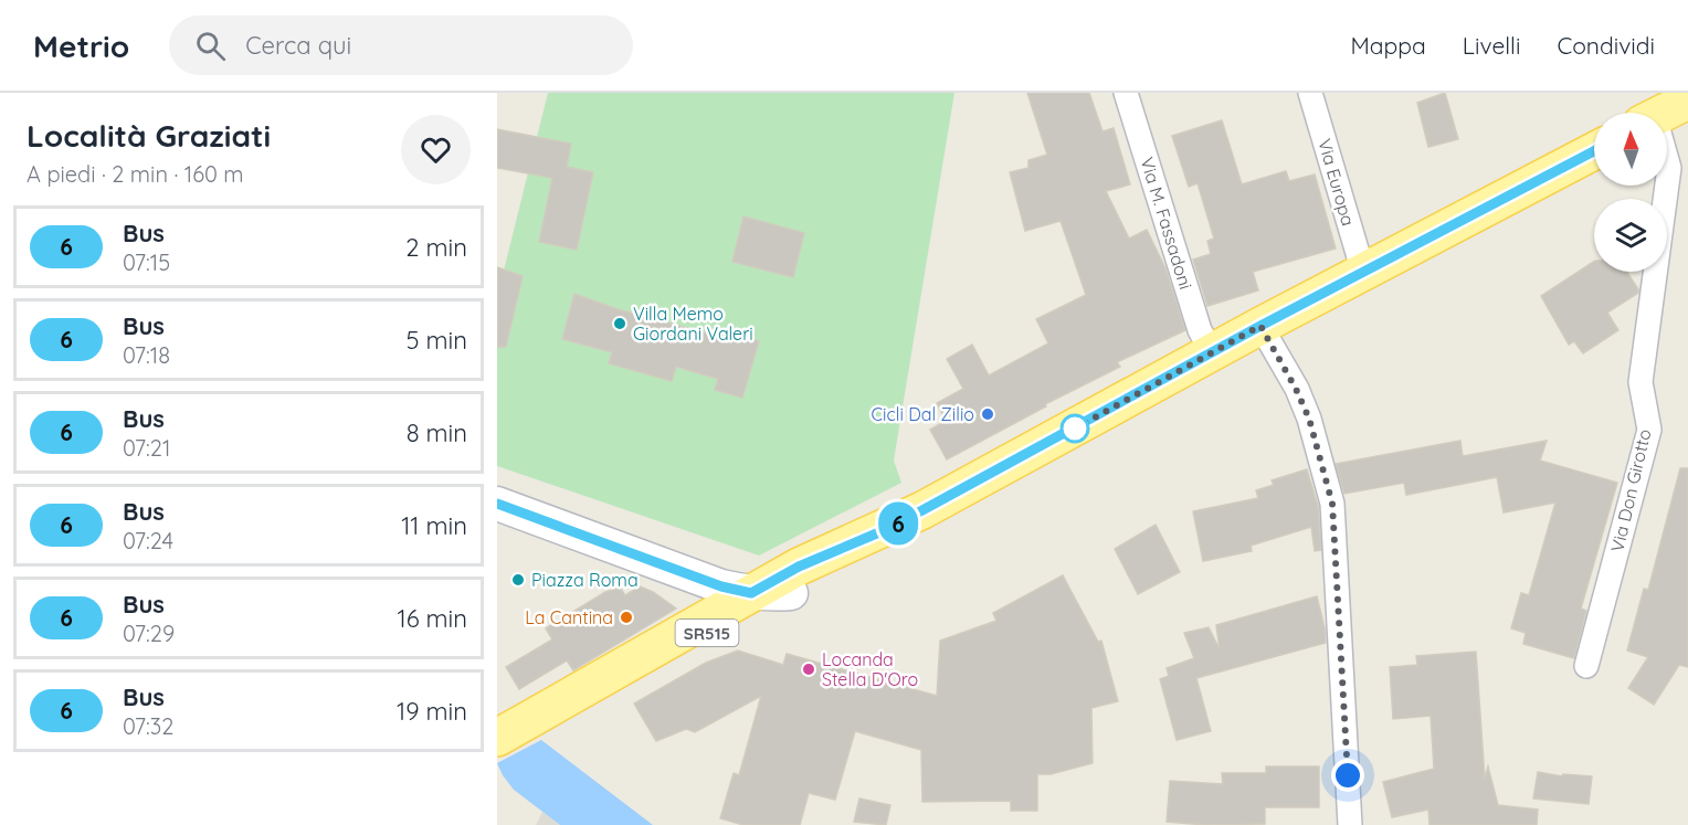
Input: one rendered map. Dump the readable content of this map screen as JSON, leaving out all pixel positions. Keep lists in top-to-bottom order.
{
  "streets": {
    "main road": ["SR515"],
    "street": ["Via Europa", "Via M. Fassadoni", "Via Don Girotto"]
  },
  "crossings": [
    ["Via Europa", "SR515"],
    ["Via M. Fassadoni", "SR515"]
  ],
  "places": [
    "Villa Memo Giordani Valeri",
    "Cicli Dal Zilio",
    "Piazza Roma",
    "La Cantina",
    "Locanda Stella D'Oro"
  ],
  "lines": ["bus line 6"],
  "north": "top",
  "page": {
    "header": "Metrio",
    "search": "Cerca qui",
    "nav": ["Mappa", "Livelli", "Condividi"],
    "heading": ["Località Graziati", "A piedi · 2 min · 160 m"],
    "on_map": "6",
    "list": [
      {
        "mark": "6",
        "name": "Bus",
        "note": "07:15",
        "value": "2 min"
      },
      {
        "mark": "6",
        "name": "Bus",
        "note": "07:18",
        "value": "5 min"
      },
      {
        "mark": "6",
        "name": "Bus",
        "note": "07:21",
        "value": "8 min"
      },
      {
        "mark": "6",
        "name": "Bus",
        "note": "07:24",
        "value": "11 min"
      },
      {
        "mark": "6",
        "name": "Bus",
        "note": "07:29",
        "value": "16 min"
      },
      {
        "mark": "6",
        "name": "Bus",
        "note": "07:32",
        "value": "19 min"
      }
    ]
  }
}
